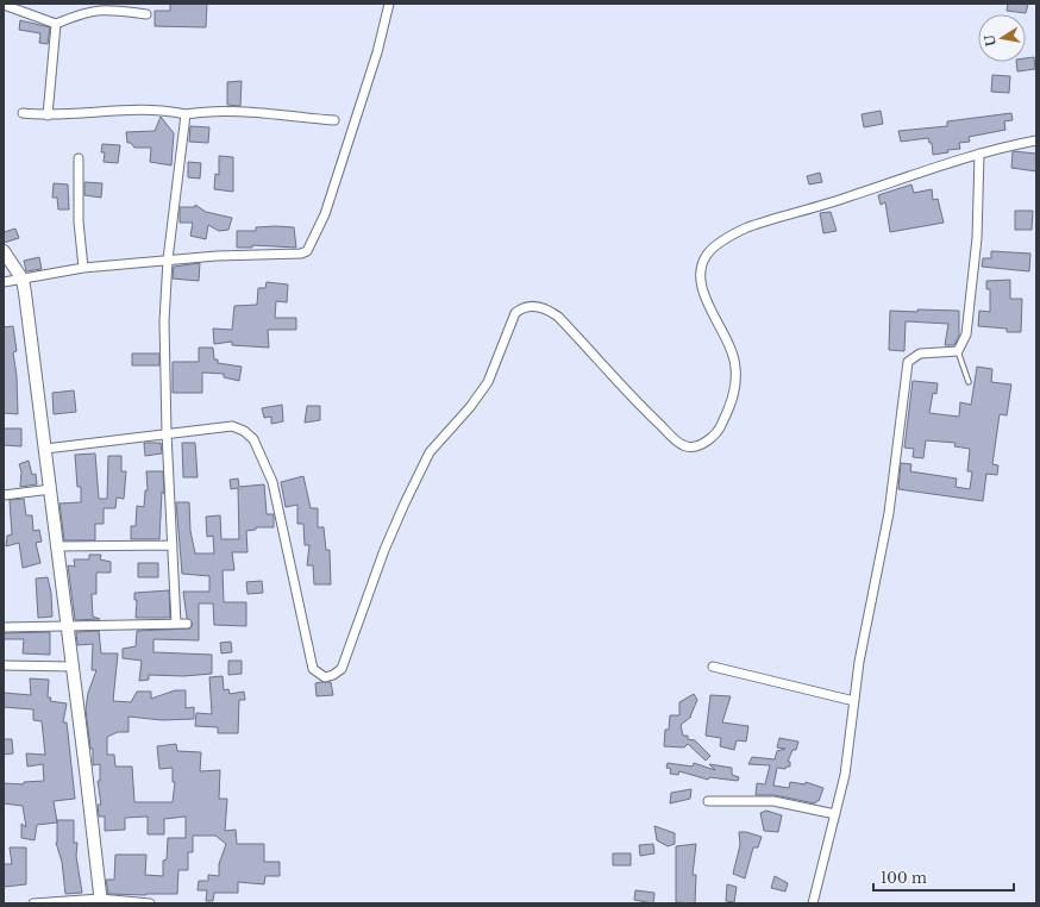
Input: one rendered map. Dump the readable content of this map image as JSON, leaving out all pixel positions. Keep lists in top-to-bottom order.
{
  "scale_bar": "100 m",
  "north": "left"
}
